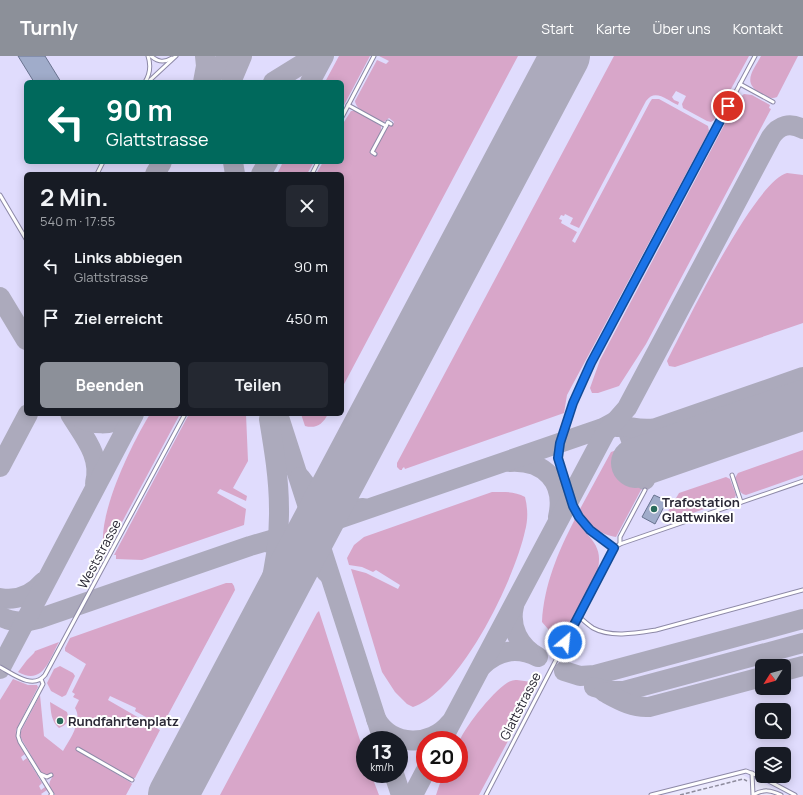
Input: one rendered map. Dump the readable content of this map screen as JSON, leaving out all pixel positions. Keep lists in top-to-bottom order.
{
  "streets": {
    "lane": ["Weststrasse", "Glattstrasse"]
  },
  "places": ["Trafostation Glattwinkel", "Rundfahrtenplatz"],
  "north": "bottom left",
  "page": {
    "header": "Turnly",
    "nav": [
      "Start",
      "Karte",
      "Über uns",
      "Kontakt"
    ],
    "turn": ["90 m", "Glattstrasse"],
    "heading": ["2 Min.", "540 m · 17:55"],
    "list": [
      {
        "name": "Links abbiegen",
        "note": "Glattstrasse",
        "value": "90 m"
      },
      {
        "name": "Ziel erreicht",
        "value": "450 m"
      }
    ],
    "buttons": ["Beenden", "Teilen"],
    "speed": "13 km/h",
    "limit": "20"
  }
}
